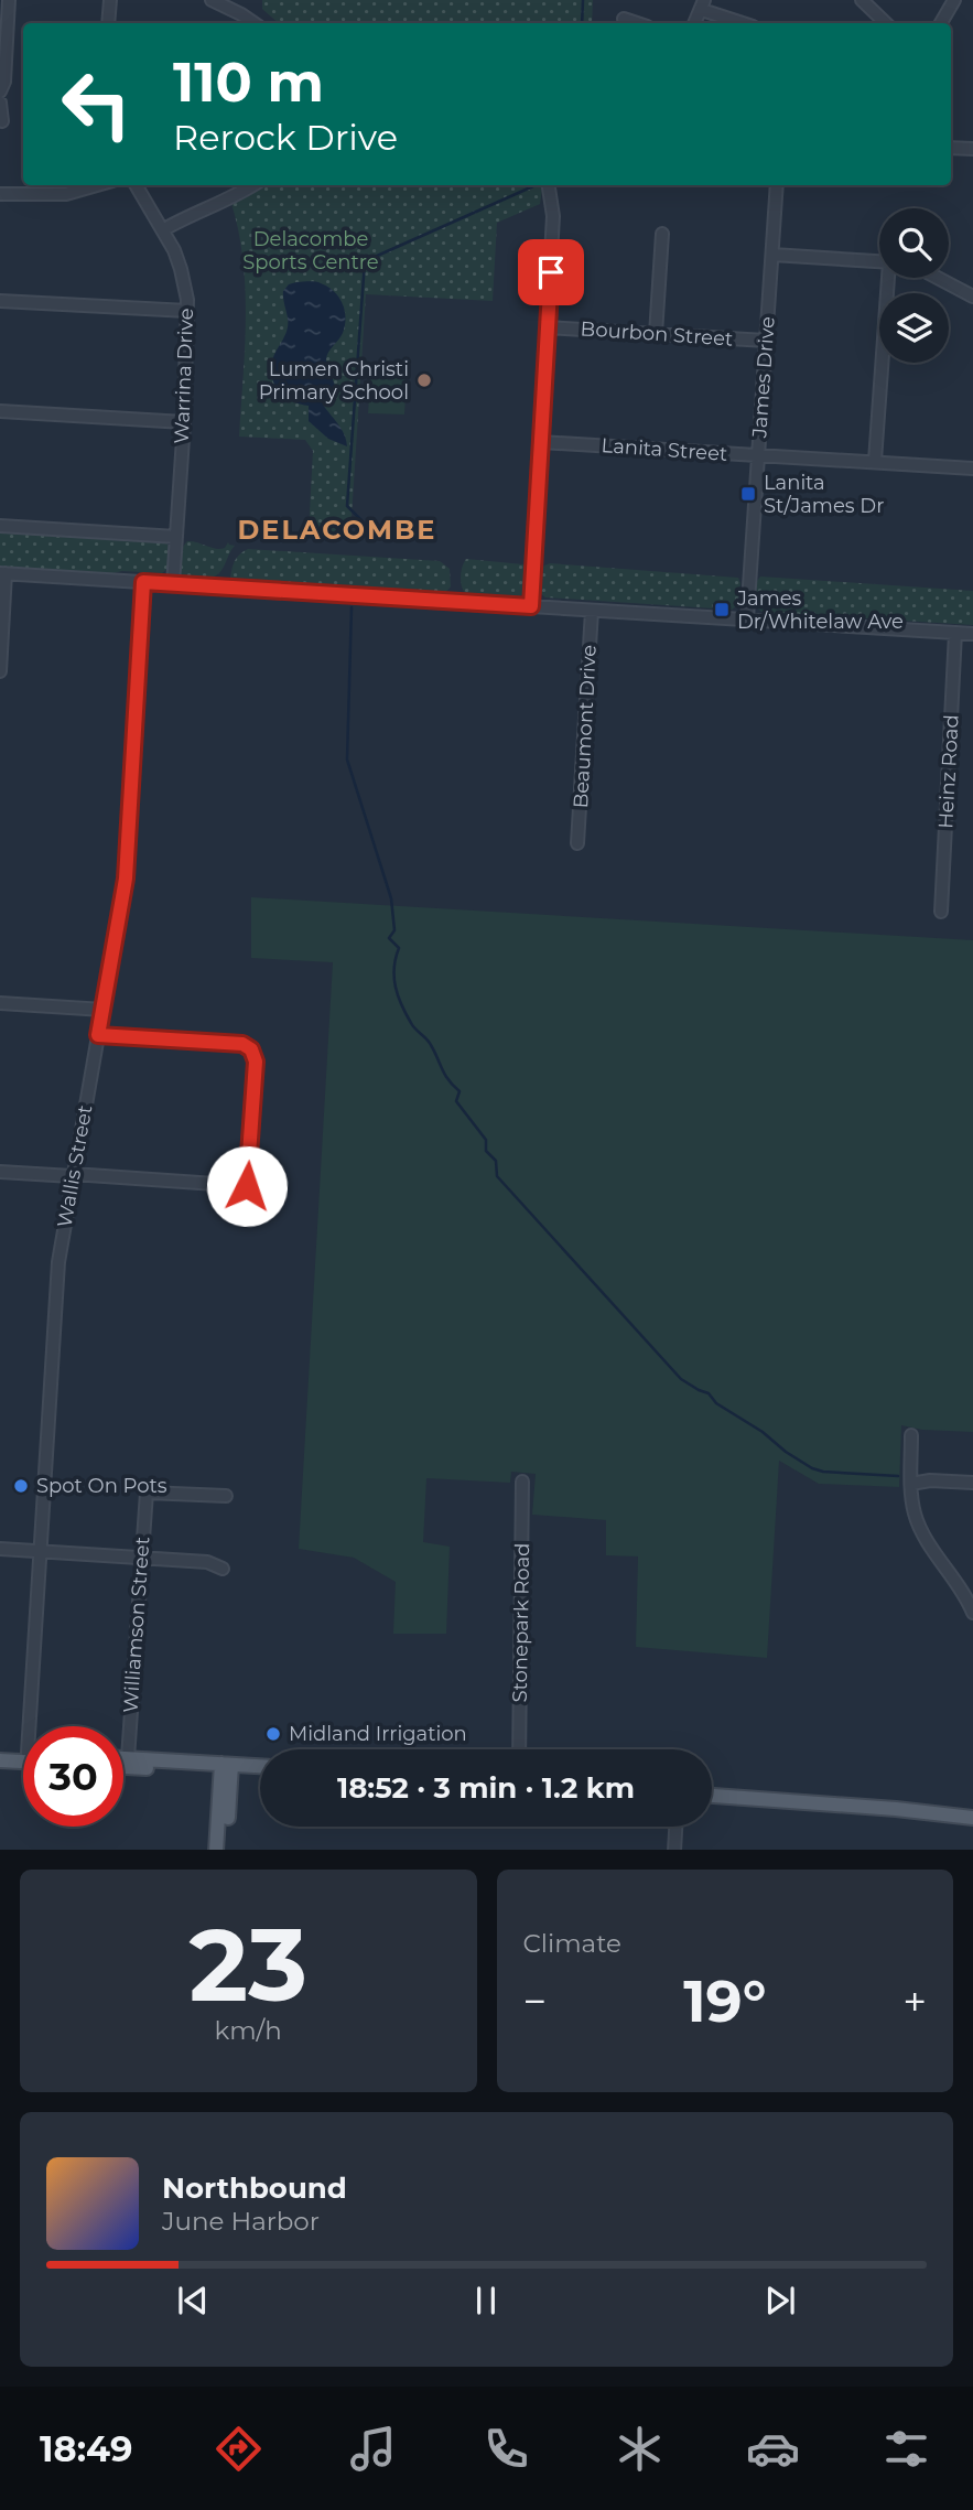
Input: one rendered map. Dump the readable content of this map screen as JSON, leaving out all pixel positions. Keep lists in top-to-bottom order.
{
  "streets": {
    "street": [
      "Bourbon Street",
      "Warrina Drive",
      "James Drive",
      "Lanita Street",
      "Beaumont Drive",
      "Heinz Road",
      "Wallis Street",
      "Stonepark Road",
      "Williamson Street"
    ]
  },
  "crossings": [
    ["Bourbon Street", "James Drive"],
    ["James Drive", "Lanita Street"]
  ],
  "districts": ["DELACOMBE"],
  "parks": ["Delacombe Sports Centre"],
  "places": {
    "other": ["Lumen Christi Primary School", "Spot On Pots", "Midland Irrigation"],
    "transit": ["Lanita St/James Dr", "James Dr/Whitelaw Ave"]
  },
  "page": {
    "turn": ["110 m", "Rerock Drive"],
    "limit": "30",
    "trip": "18:52 · 3 min · 1.2 km",
    "tile": [
      ["23", "km/h"],
      "Climate"
    ],
    "heat": ["−", "19°", "+"],
    "song": ["Northbound", "June Harbor"],
    "tabs": "18:49"
  }
}
